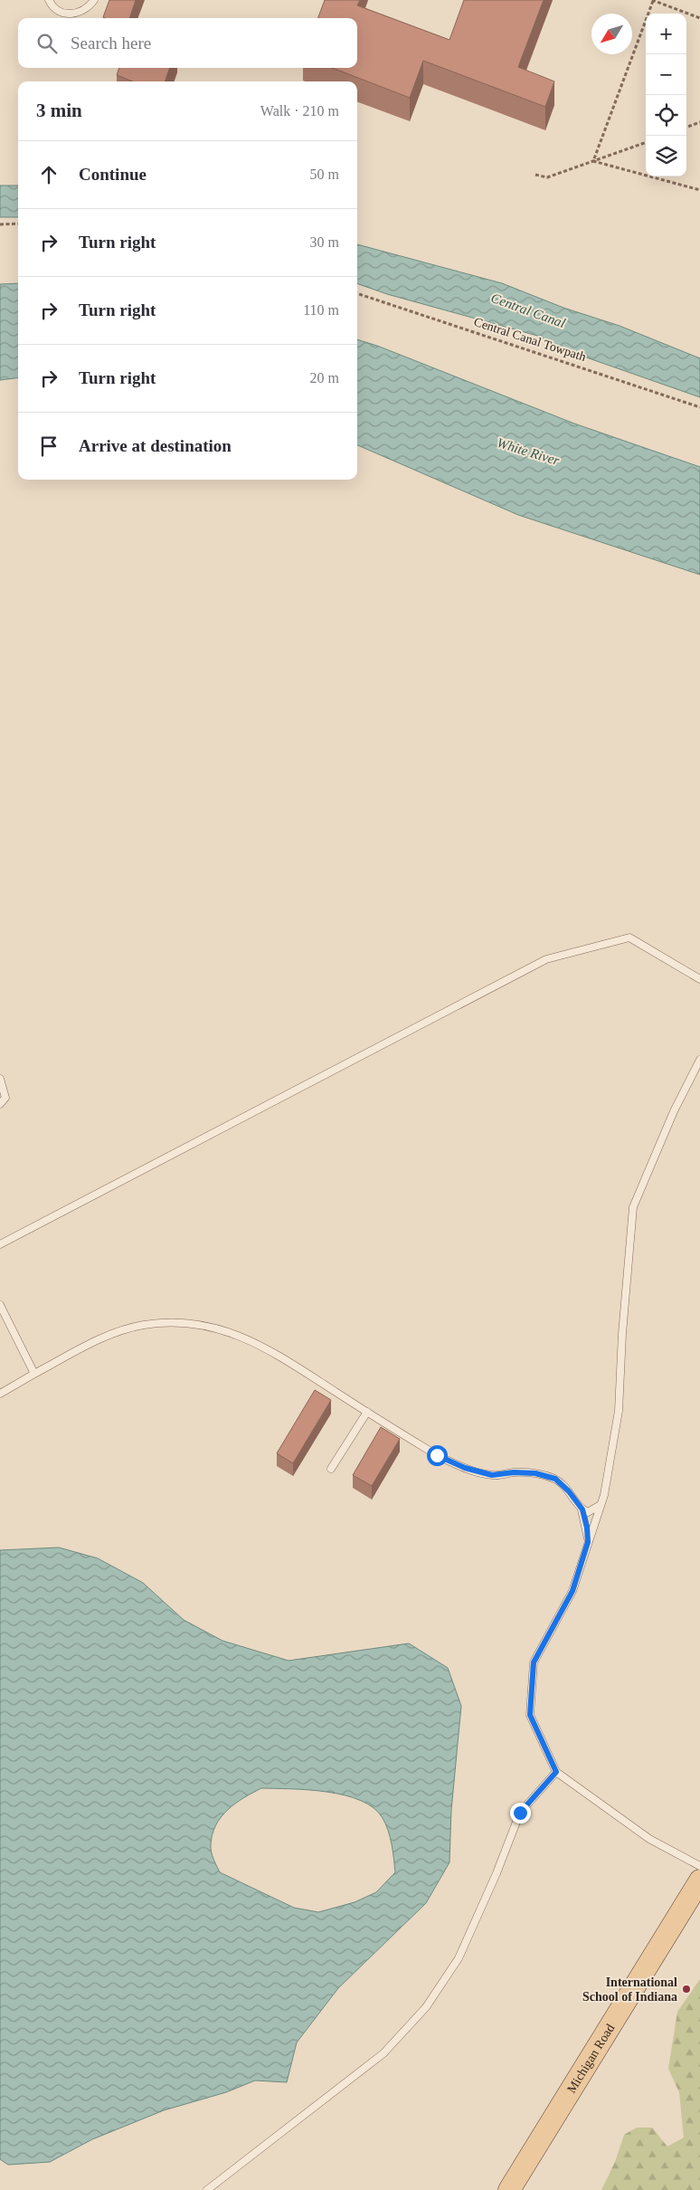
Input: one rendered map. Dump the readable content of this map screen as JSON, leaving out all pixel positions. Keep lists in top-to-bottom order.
{
  "streets": {
    "main road": ["Michigan Road"],
    "path": ["Central Canal Towpath"]
  },
  "water": ["Central Canal", "White River"],
  "places": ["International School of Indiana"],
  "north": "bottom left",
  "page": {
    "map_buttons": ["+", "−"],
    "search": "Search here",
    "heading": ["3 min", "Walk · 210 m"],
    "list": [
      ["Continue", "50 m"],
      ["Turn right", "30 m"],
      ["Turn right", "110 m"],
      ["Turn right", "20 m"],
      "Arrive at destination"
    ]
  }
}
